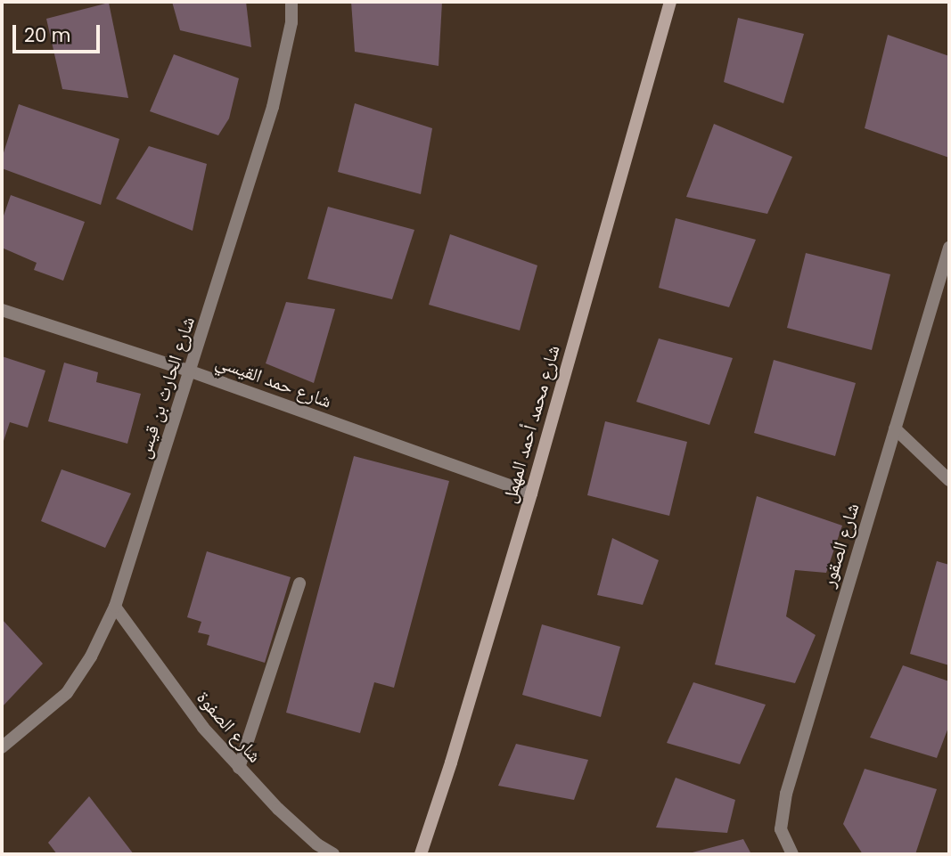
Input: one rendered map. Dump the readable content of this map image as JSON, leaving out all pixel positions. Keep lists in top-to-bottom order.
{
  "streets": {
    "main road": ["شارع محمد أحمد المهمل"],
    "street": [
      "شارع حمد القيسي",
      "شارع الحارث بن قيس",
      "شارع الصقور",
      "شارع الصفوة"
    ]
  },
  "crossings": [
    ["شارع حمد القيسي", "شارع الحارث بن قيس"],
    ["شارع حمد القيسي", "شارع محمد أحمد المهمل"],
    ["شارع الحارث بن قيس", "شارع الصفوة"]
  ],
  "scale_bar": "20 m"
}
